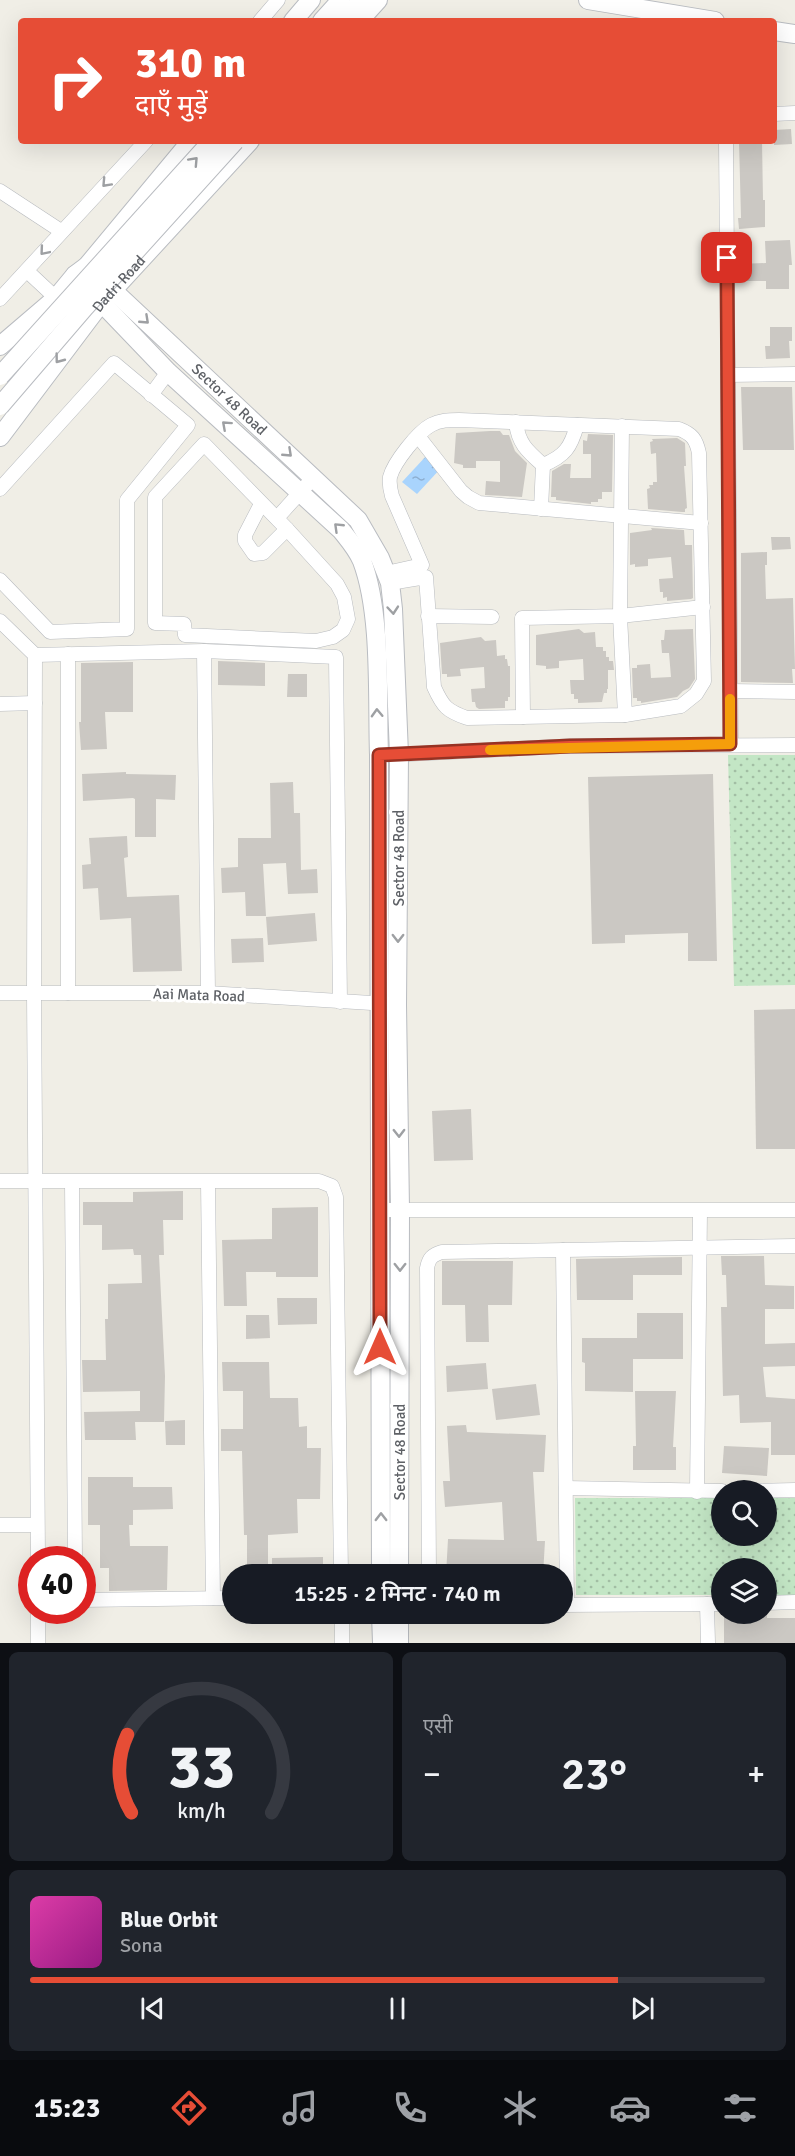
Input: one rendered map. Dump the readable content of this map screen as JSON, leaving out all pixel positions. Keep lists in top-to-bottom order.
{
  "streets": {
    "street": ["Dadri Road", "Sector 48 Road", "Aai Mata Road"]
  },
  "crossings": [
    ["Dadri Road", "Sector 48 Road"],
    ["Sector 48 Road", "Aai Mata Road"]
  ],
  "page": {
    "turn": ["310 m", "दाएँ मुड़ें"],
    "limit": "40",
    "trip": "15:25 · 2 मिनट · 740 m",
    "tile": "एसी",
    "heat": ["−", "23°", "+"],
    "song": ["Blue Orbit", "Sona"],
    "tabs": "15:23",
    "gauge": ["33", "km/h"]
  }
}
